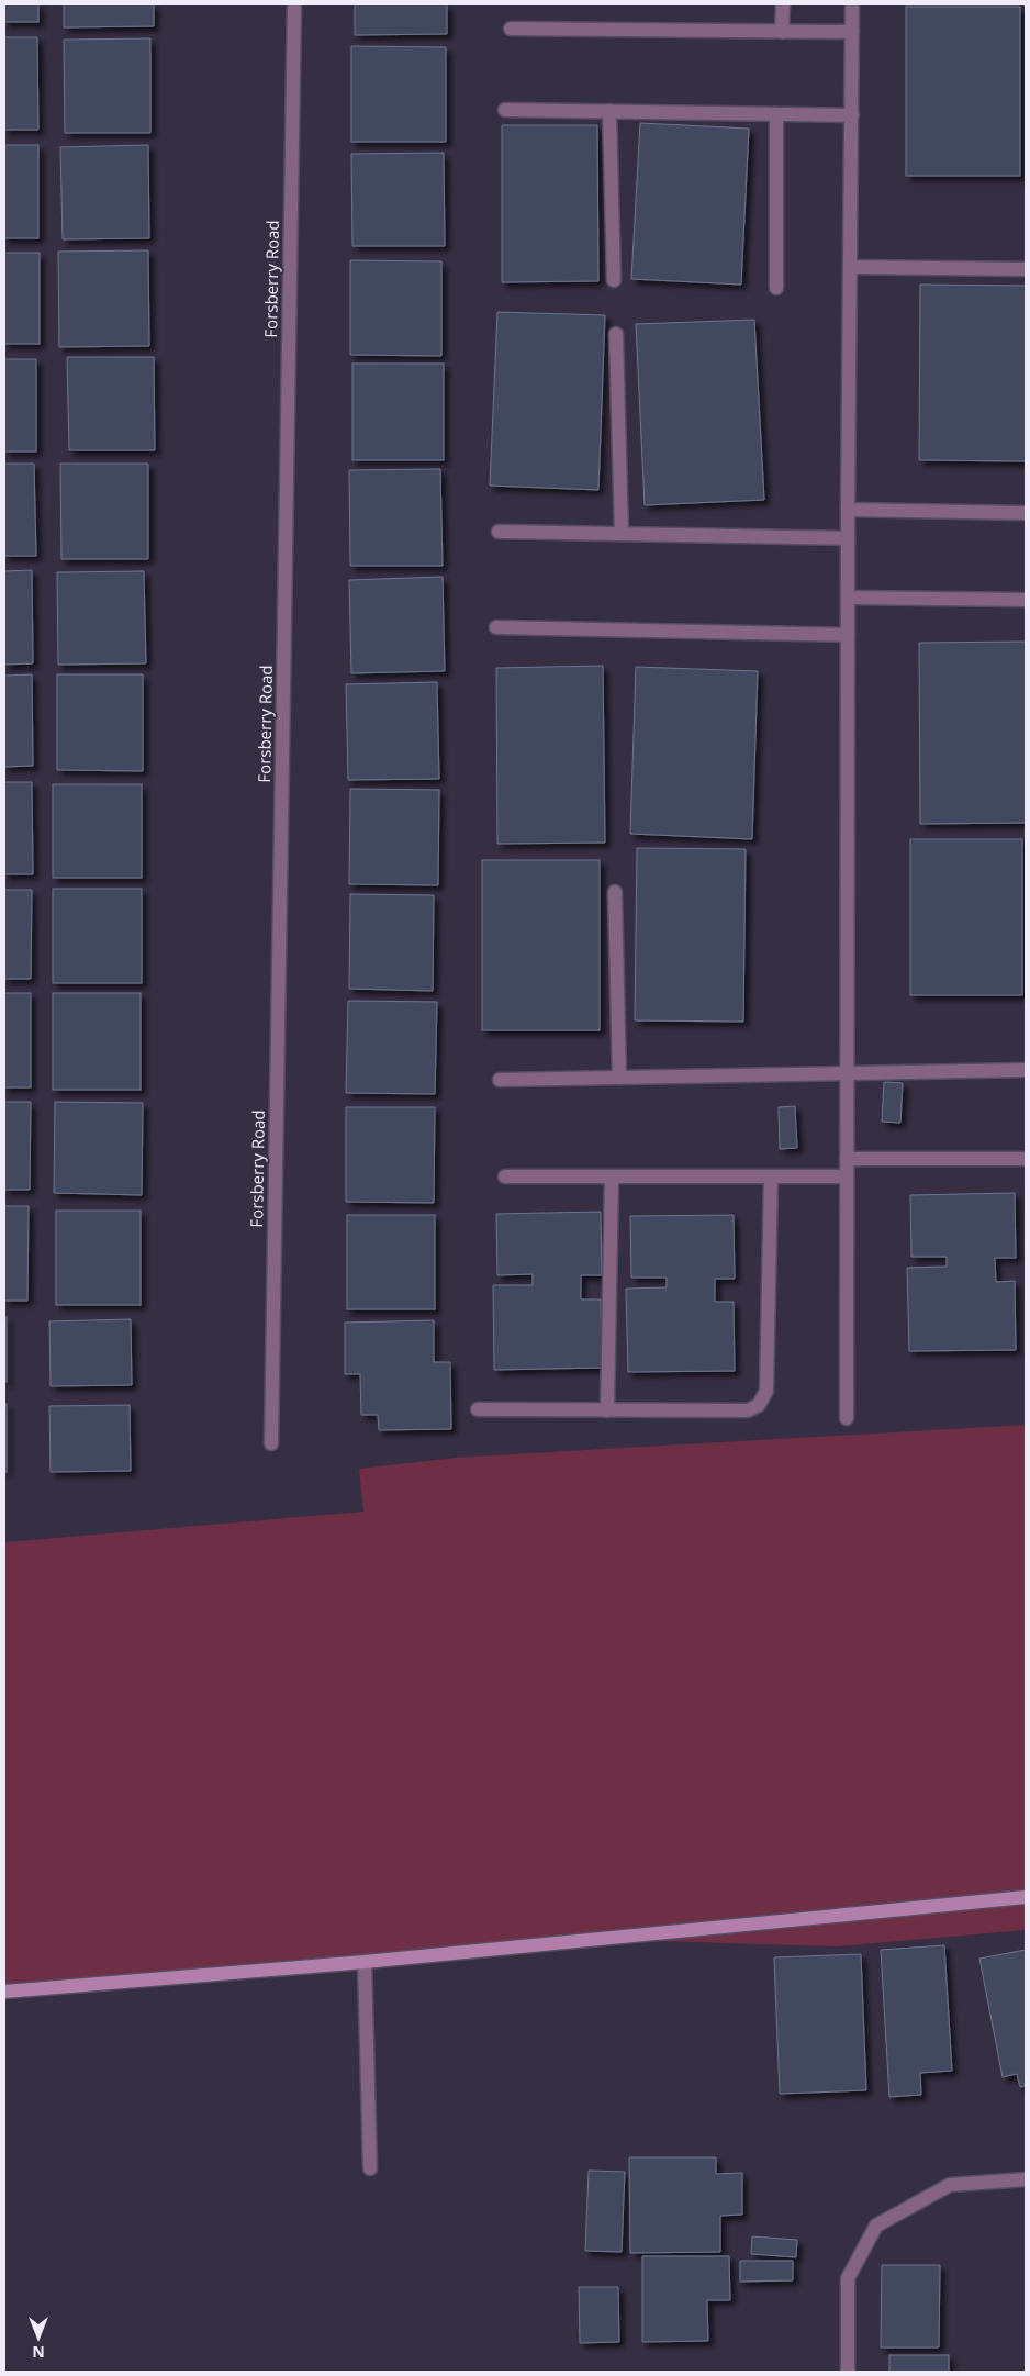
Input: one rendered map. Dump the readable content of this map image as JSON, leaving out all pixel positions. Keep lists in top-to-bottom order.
{
  "streets": {
    "street": ["Forsberry Road"]
  },
  "north": "bottom"
}
